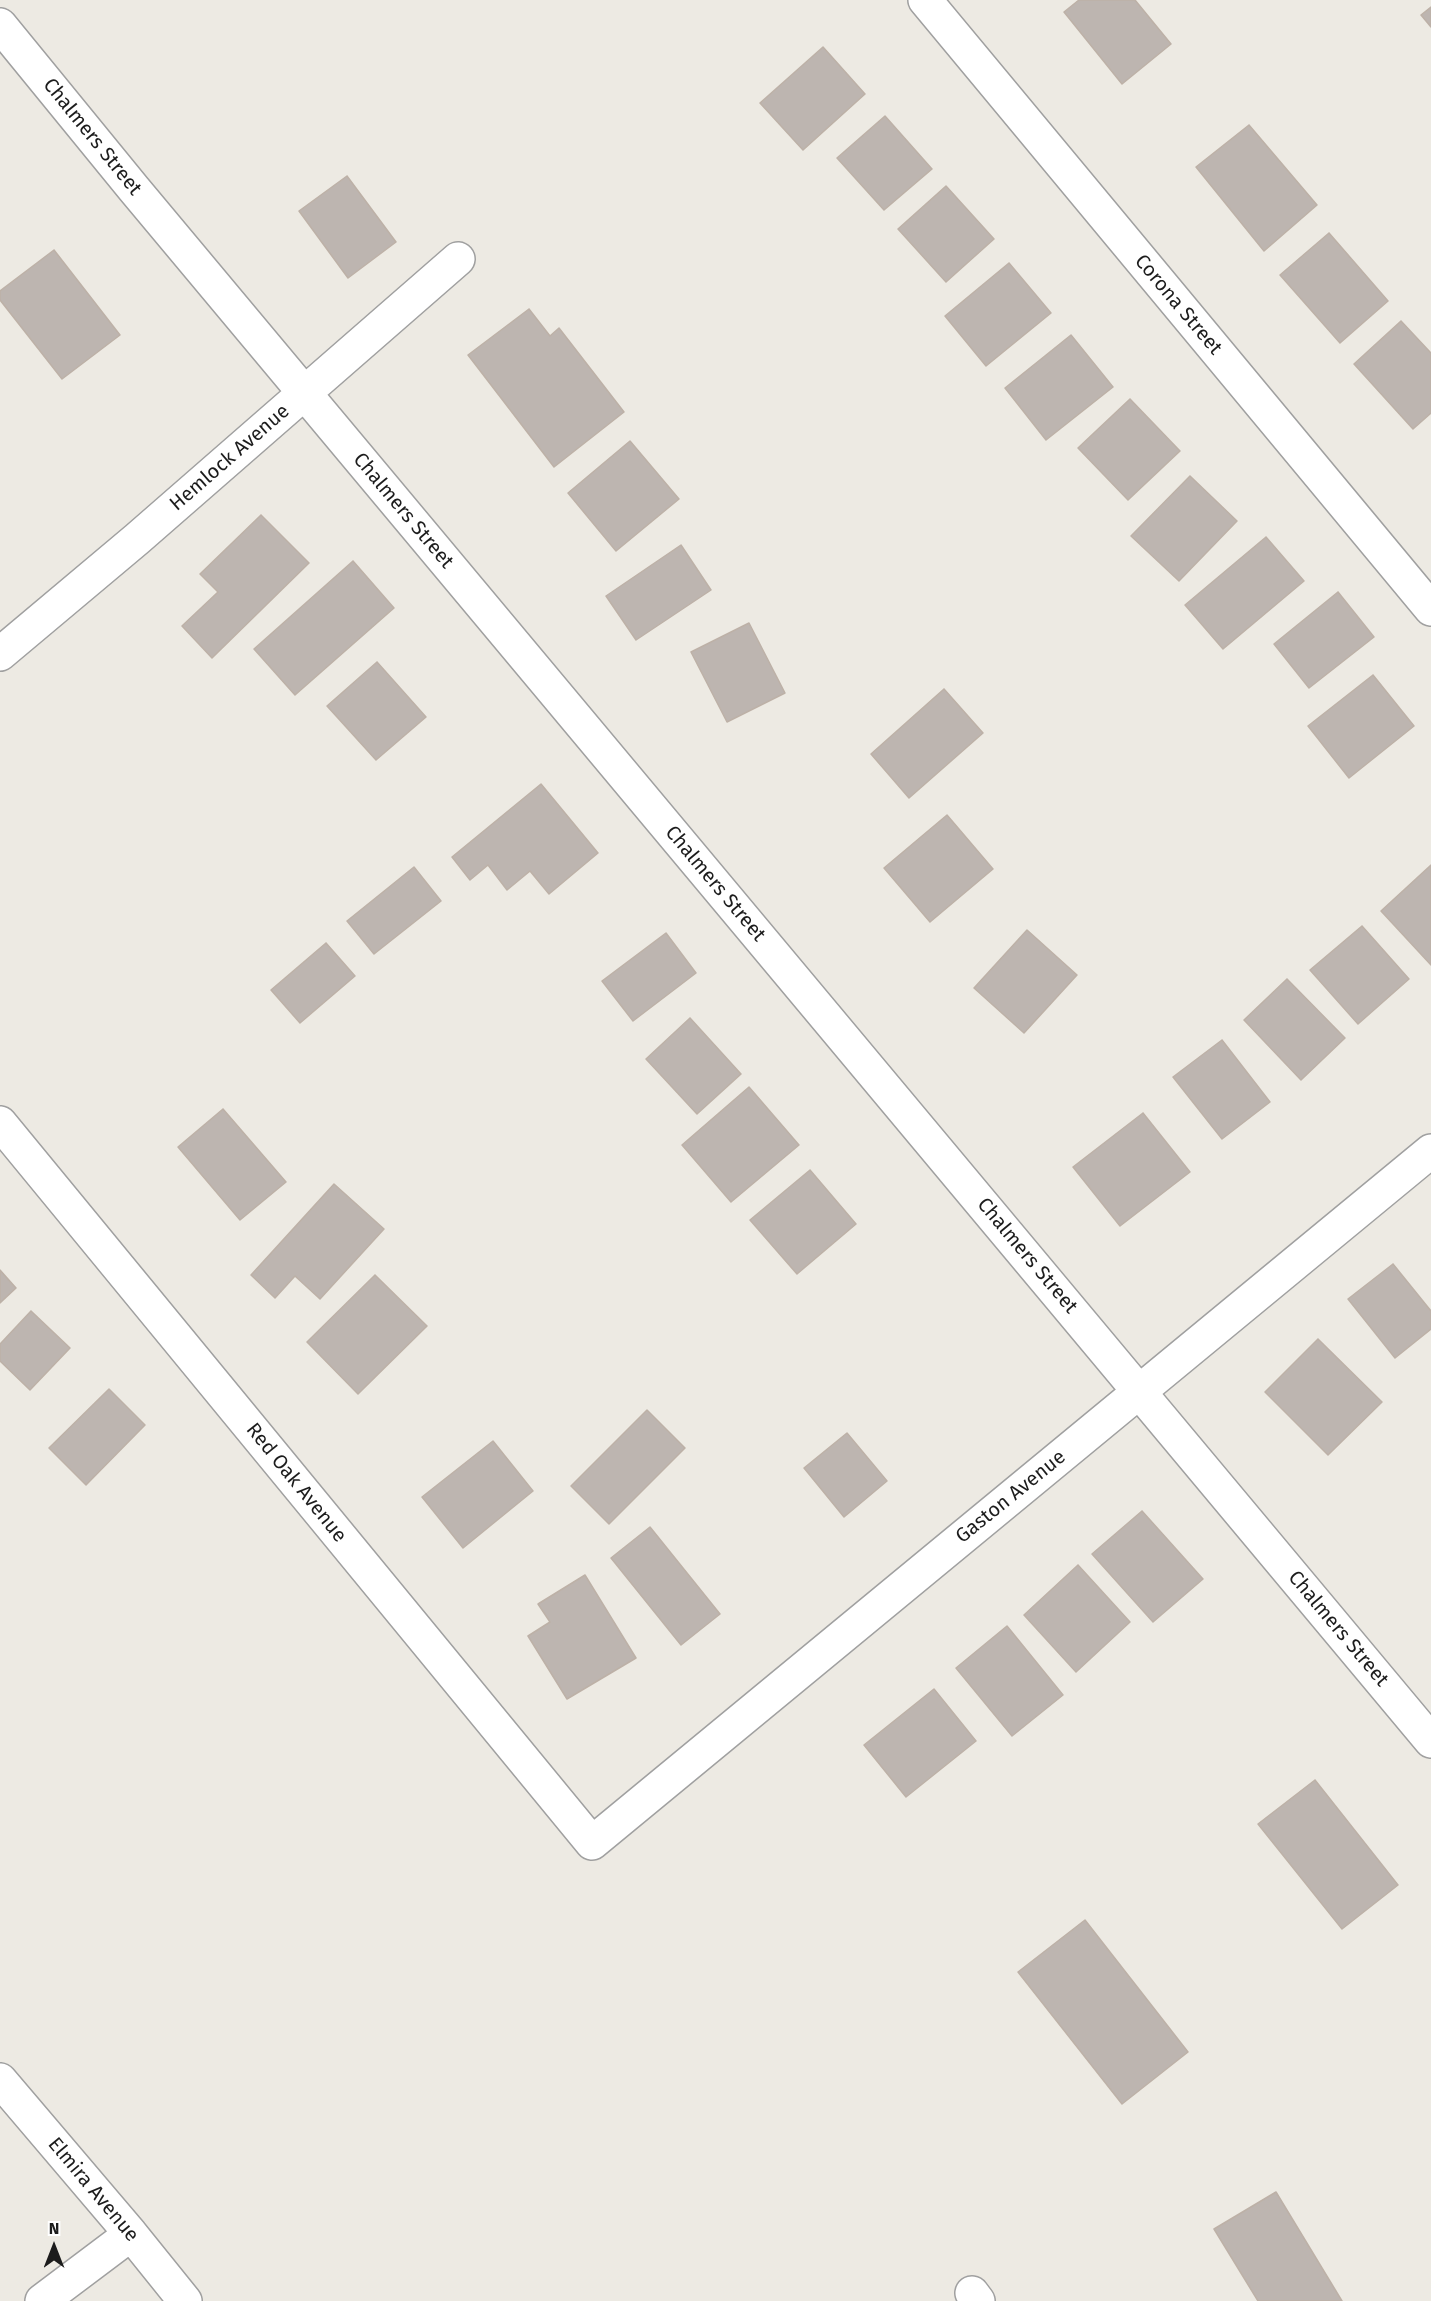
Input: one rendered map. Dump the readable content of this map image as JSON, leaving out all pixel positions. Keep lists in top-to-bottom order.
{
  "streets": {
    "street": [
      "Chalmers Street",
      "Corona Street",
      "Hemlock Avenue",
      "Red Oak Avenue",
      "Gaston Avenue",
      "Elmira Avenue"
    ]
  },
  "crossings": [
    ["Chalmers Street", "Hemlock Avenue"],
    ["Chalmers Street", "Gaston Avenue"],
    ["Red Oak Avenue", "Gaston Avenue"]
  ],
  "north": "top"
}
